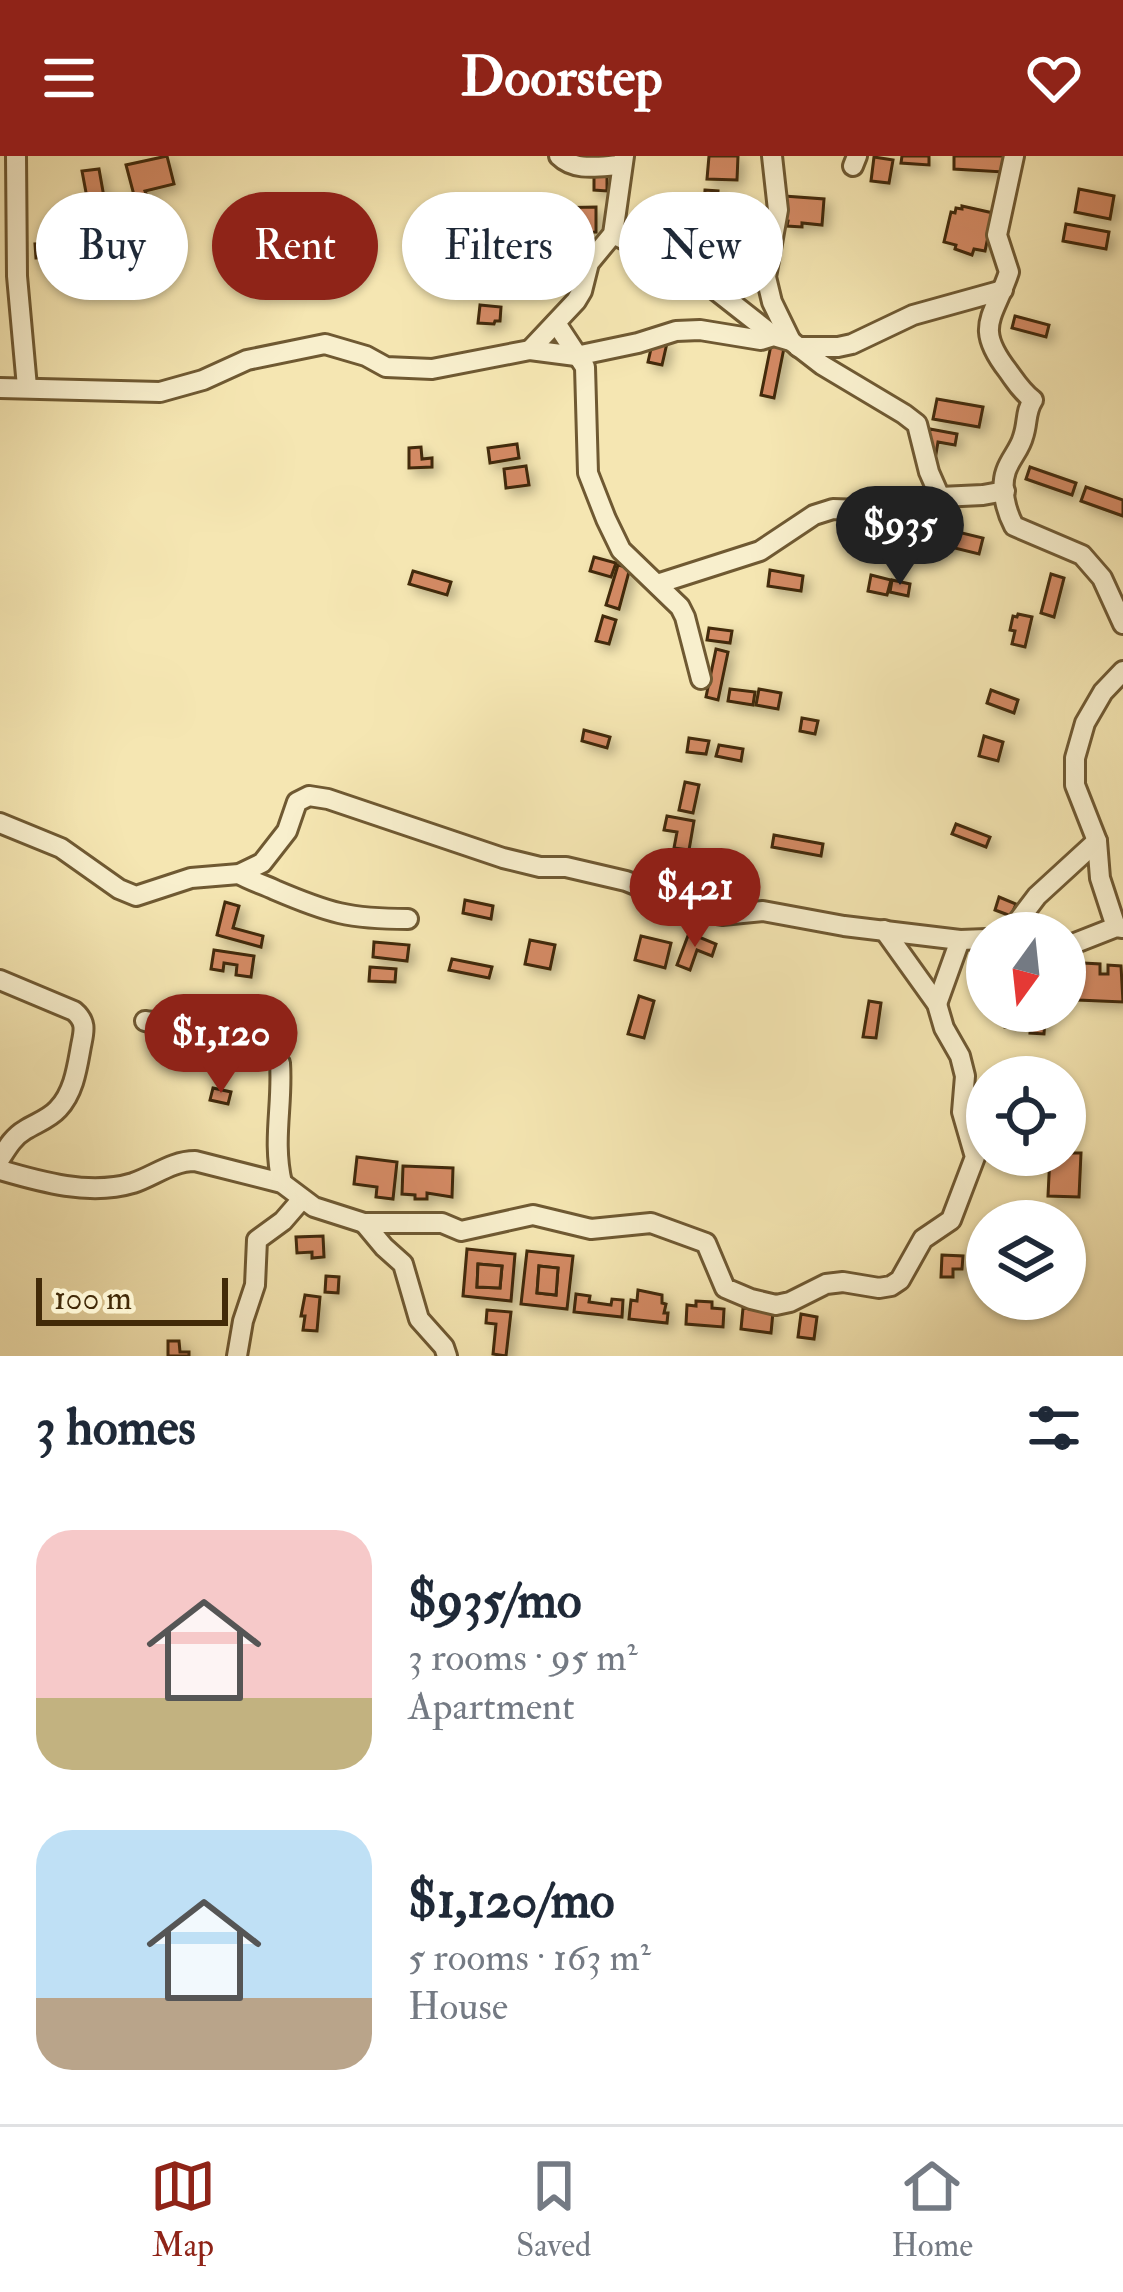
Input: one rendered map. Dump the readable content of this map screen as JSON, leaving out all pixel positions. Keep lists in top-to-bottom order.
{
  "scale_bar": "100 m",
  "north": "bottom",
  "page": {
    "header": "Doorstep",
    "chip": [
      "Buy",
      "Rent",
      "Filters",
      "New"
    ],
    "price": ["$935", "$421", "$1,120"],
    "scale": "100 m",
    "heading": "3 homes",
    "list": [
      {
        "name": "$935/mo",
        "note": "3 rooms · 95 m² · Apartment"
      },
      {
        "name": "$1,120/mo",
        "note": "5 rooms · 163 m² · House"
      }
    ],
    "tabs": ["Map", "Saved", "Home"]
  }
}
